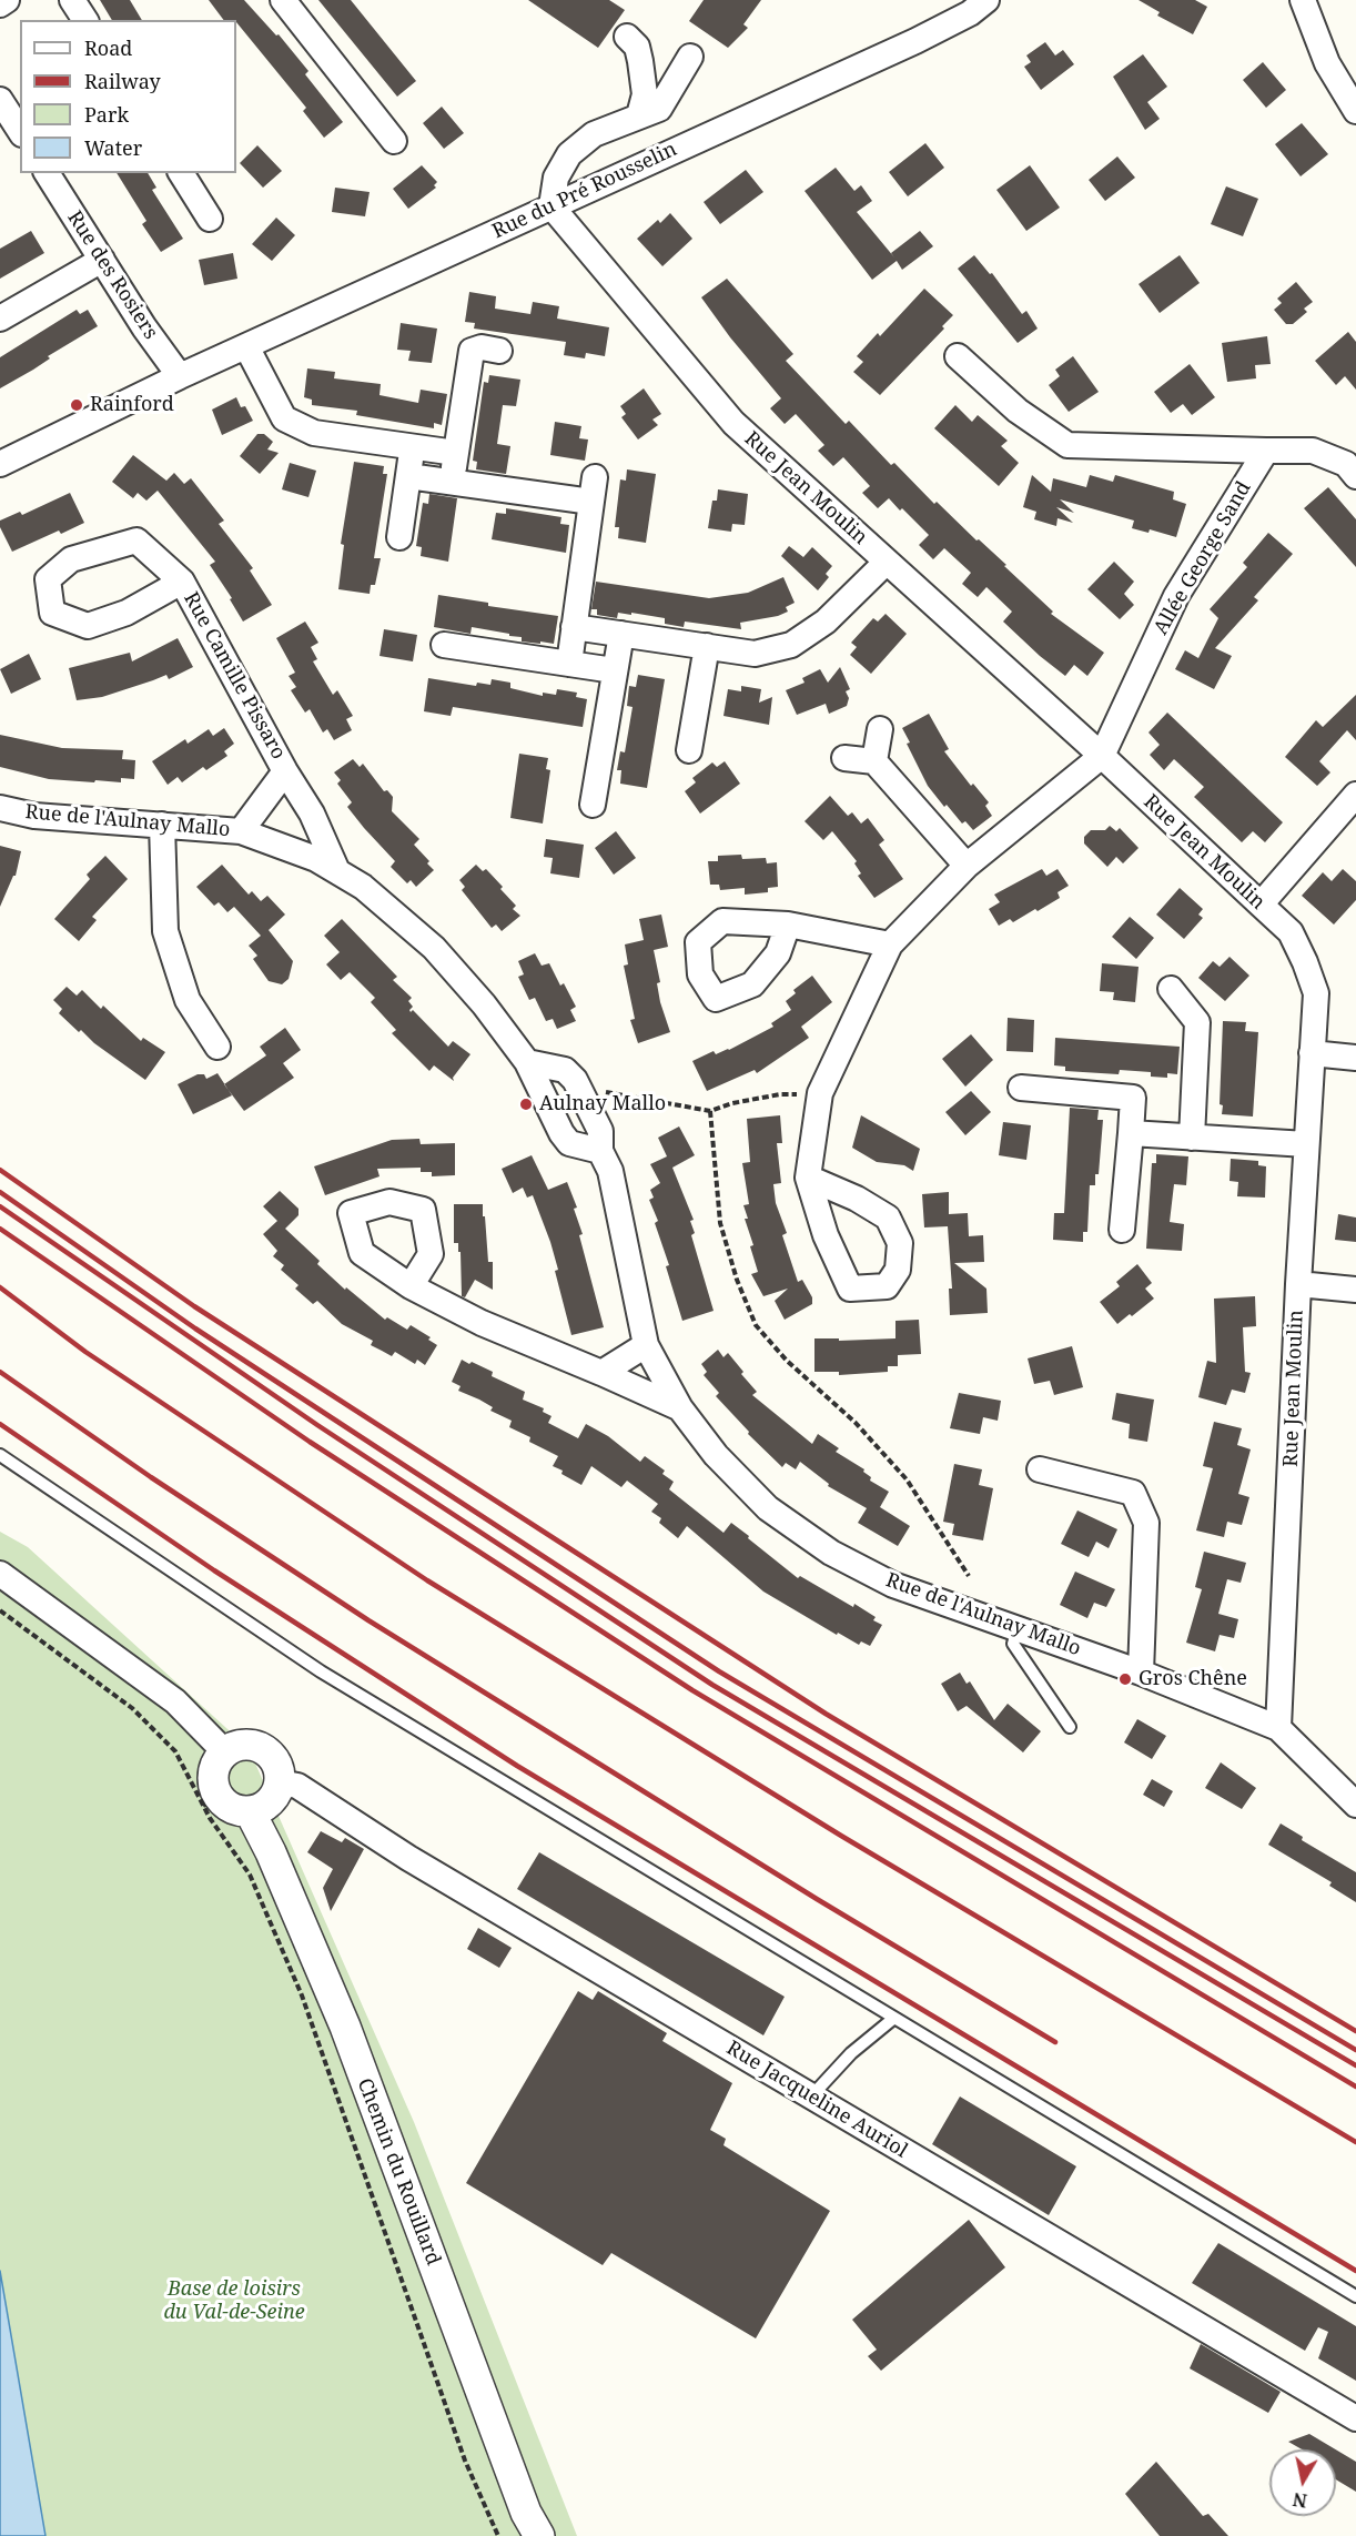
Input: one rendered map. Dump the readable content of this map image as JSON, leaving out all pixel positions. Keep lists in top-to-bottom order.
{
  "streets": {
    "street": [
      "Rue du Pré Rousselin",
      "Rue des Rosiers",
      "Rue Jean Moulin",
      "Allée George Sand",
      "Rue Camille Pissaro",
      "Rue de l'Aulnay Mallo",
      "Rue Jacqueline Auriol",
      "Chemin du Rouillard"
    ]
  },
  "crossings": [
    ["Rue du Pré Rousselin", "Rue des Rosiers"],
    ["Rue du Pré Rousselin", "Rue Jean Moulin"],
    ["Rue Jean Moulin", "Allée George Sand"],
    ["Rue Jean Moulin", "Rue de l'Aulnay Mallo"],
    ["Rue Camille Pissaro", "Rue de l'Aulnay Mallo"],
    ["Rue Jacqueline Auriol", "Chemin du Rouillard"]
  ],
  "parks": ["Base de loisirs du Val-de-Seine"],
  "places": ["Rainford", "Aulnay Mallo", "Gros Chêne"],
  "legend": [
    "Road",
    "Railway",
    "Park",
    "Water"
  ],
  "north": "bottom"
}
